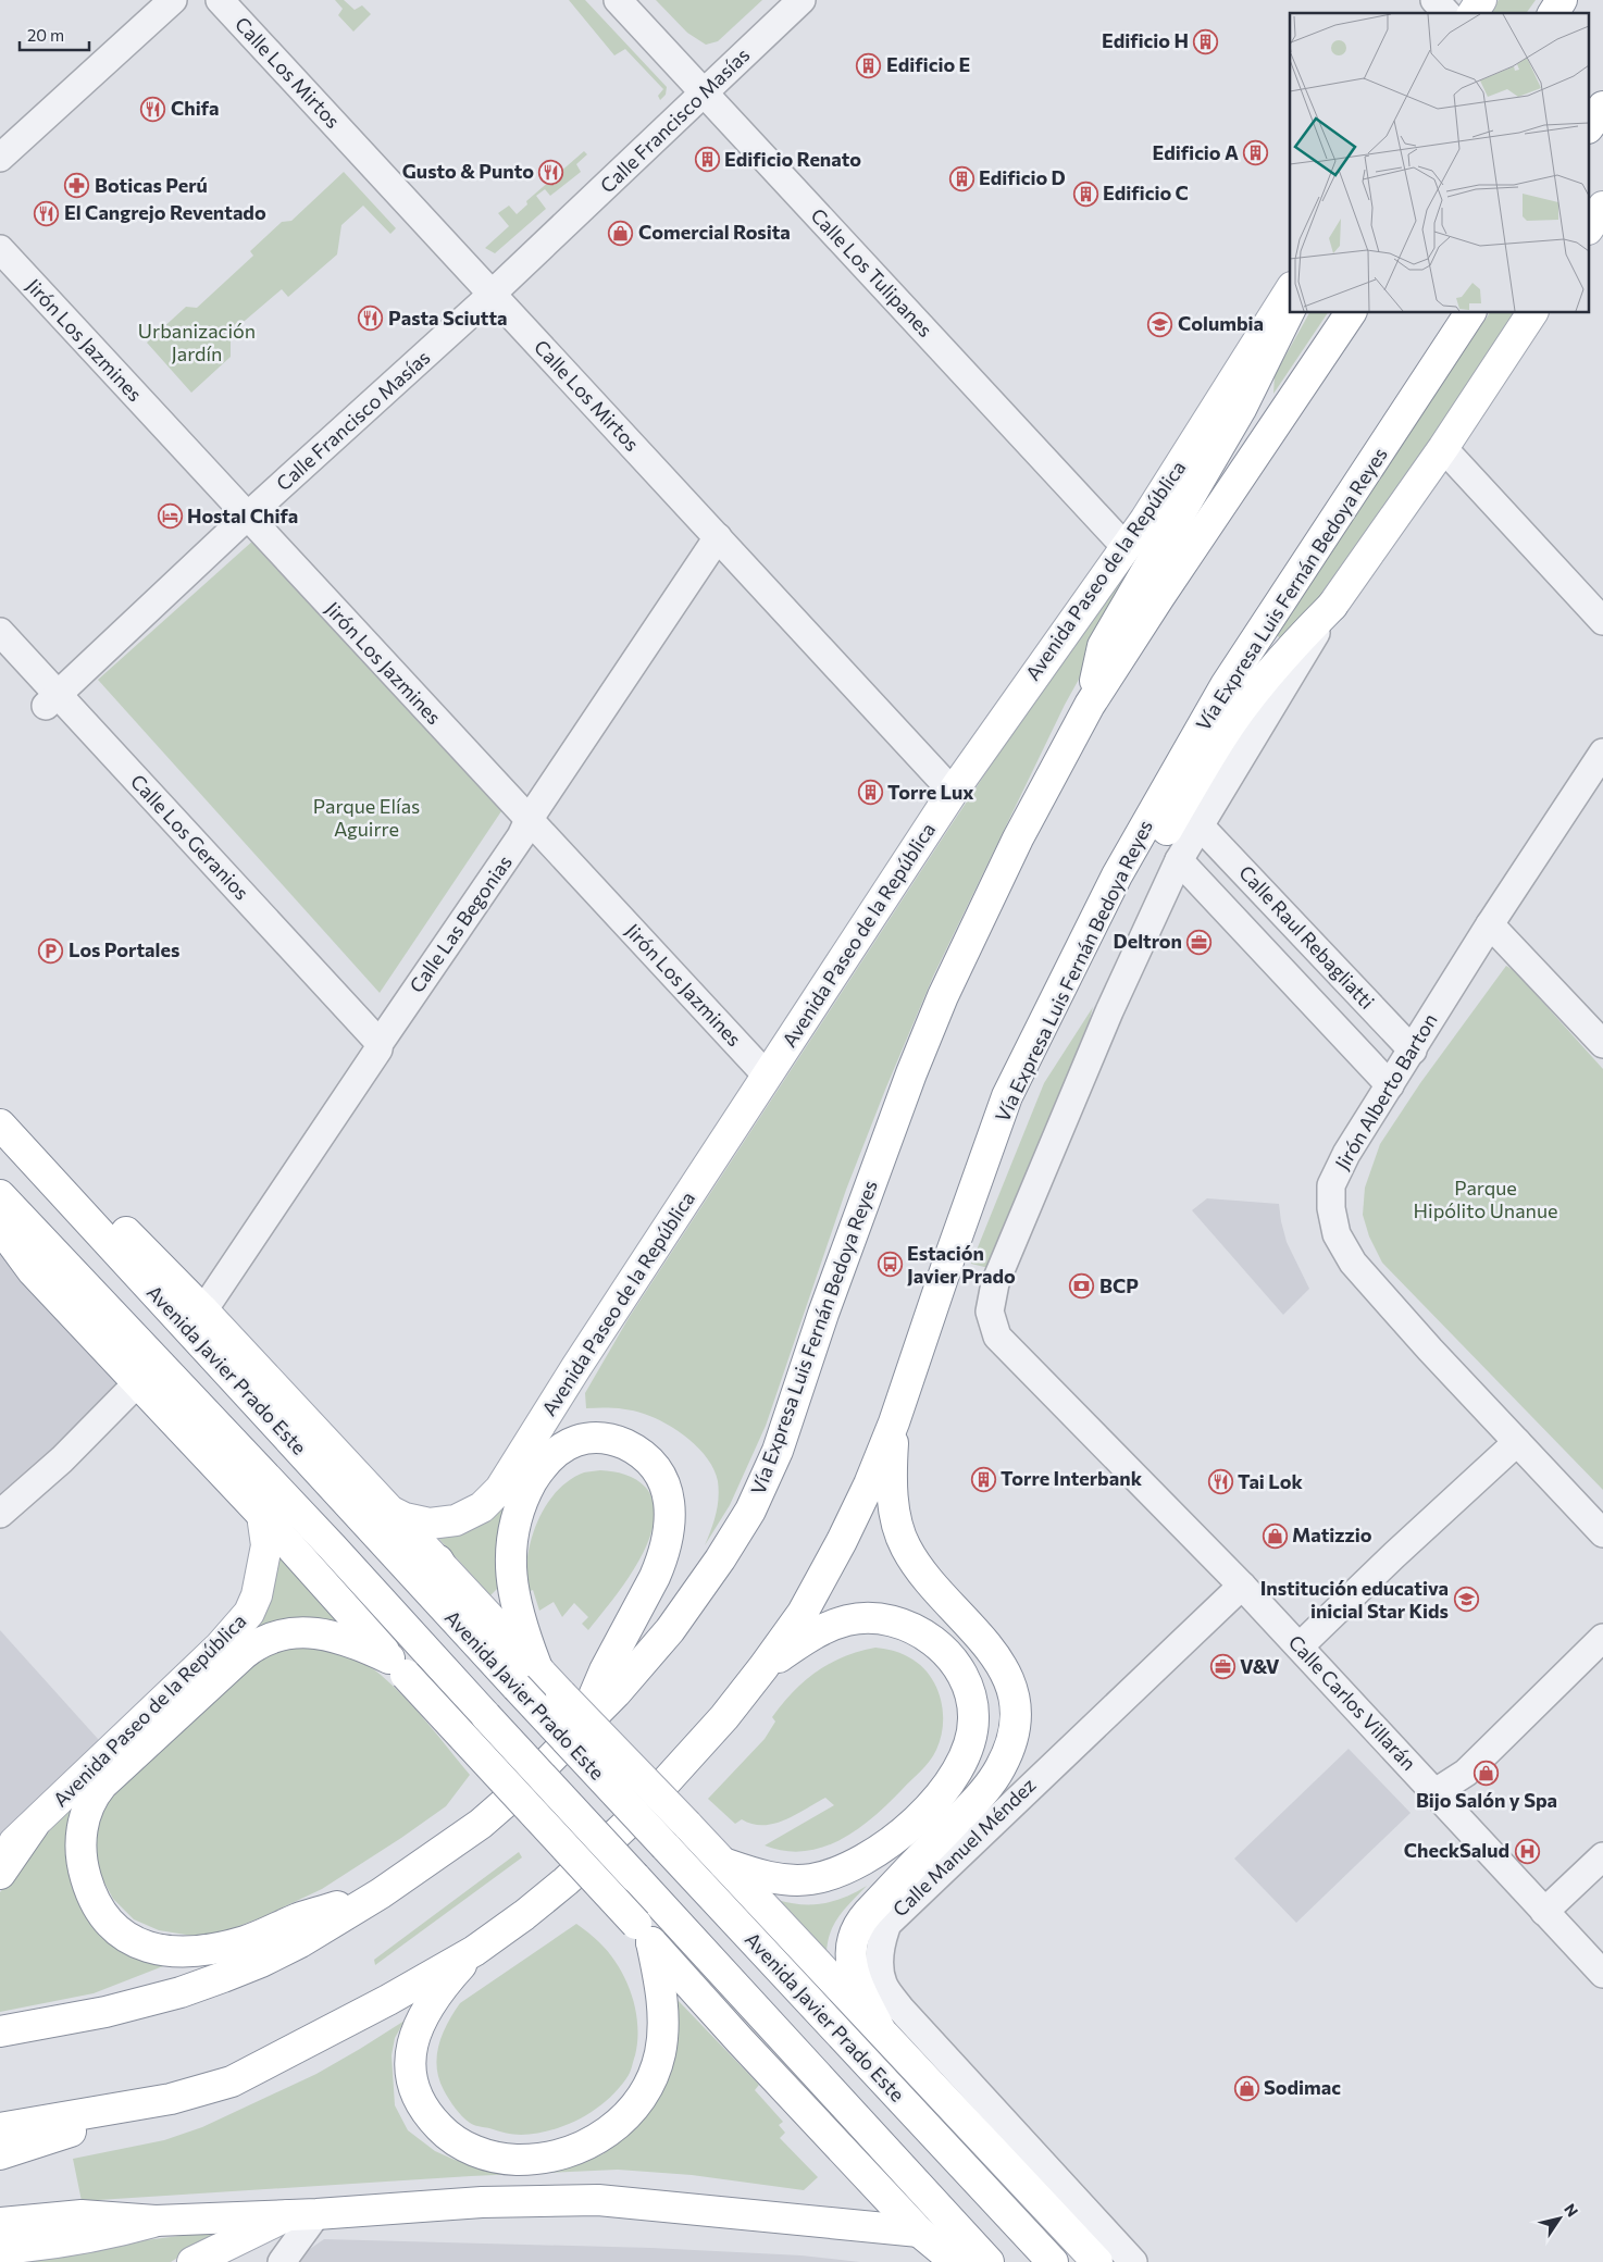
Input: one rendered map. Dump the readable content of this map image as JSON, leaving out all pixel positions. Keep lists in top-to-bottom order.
{
  "streets": {
    "main road": ["Avenida Paseo de la República", "Vía Expresa Luis Fernán Bedoya Reyes", "Avenida Javier Prado Este"],
    "street": [
      "Calle Los Mirtos",
      "Calle Francisco Masías",
      "Calle Los Tulipanes",
      "Jirón Los Jazmines",
      "Calle Los Geranios",
      "Calle Las Begonias",
      "Calle Raul Rebagliatti",
      "Jirón Alberto Barton",
      "Calle Carlos Villarán",
      "Calle Manuel Méndez"
    ]
  },
  "crossings": [
    ["Calle Los Mirtos", "Calle Francisco Masías"],
    ["Calle Los Mirtos", "Avenida Paseo de la República"],
    ["Calle Los Mirtos", "Calle Las Begonias"],
    ["Calle Francisco Masías", "Calle Los Tulipanes"],
    ["Calle Francisco Masías", "Jirón Los Jazmines"],
    ["Calle Francisco Masías", "Calle Los Geranios"],
    ["Calle Los Tulipanes", "Avenida Paseo de la República"],
    ["Jirón Los Jazmines", "Avenida Paseo de la República"],
    ["Jirón Los Jazmines", "Calle Las Begonias"],
    ["Avenida Paseo de la República", "Avenida Javier Prado Este"],
    ["Calle Los Geranios", "Calle Las Begonias"],
    ["Calle Las Begonias", "Avenida Javier Prado Este"],
    ["Calle Raul Rebagliatti", "Jirón Alberto Barton"],
    ["Calle Raul Rebagliatti", "Calle Carlos Villarán"],
    ["Calle Carlos Villarán", "Calle Manuel Méndez"]
  ],
  "parks": ["Urbanización Jardín", "Parque Elías Aguirre", "Parque Hipólito Unanue"],
  "places": {
    "building": [
      "Edificio H",
      "Edificio E",
      "Edificio A",
      "Edificio Renato",
      "Edificio D",
      "Edificio C",
      "Torre Lux",
      "Torre Interbank"
    ],
    "restaurant": [
      "Chifa",
      "Gusto & Punto",
      "El Cangrejo Reventado",
      "Pasta Sciutta",
      "Tai Lok"
    ],
    "pharmacy": ["Boticas Perú"],
    "shop": [
      "Comercial Rosita",
      "Matizzio",
      "Bijo Salón y Spa",
      "Sodimac"
    ],
    "school or university": ["Columbia", "Institución educativa inicial Star Kids"],
    "hotel": ["Hostal Chifa"],
    "office": ["Deltron", "V&V"],
    "parking": ["Los Portales"],
    "bus stop": ["Estación Javier Prado"],
    "bank": ["BCP"],
    "hospital": ["CheckSalud"]
  },
  "scale_bar": "20 m",
  "north": "top right"
}
